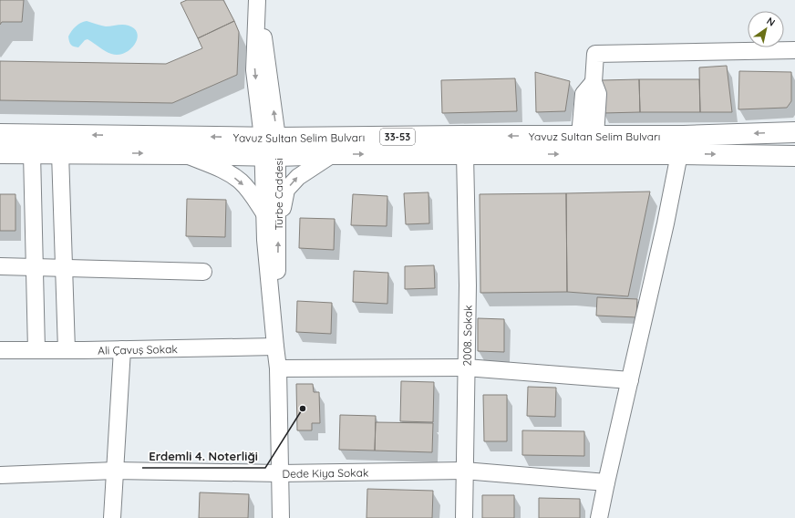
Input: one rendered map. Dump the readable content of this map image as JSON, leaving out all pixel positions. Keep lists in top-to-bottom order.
{
  "streets": {
    "main road": ["Yavuz Sultan Selim Bulvarı", "33-53"],
    "street": [
      "Türbe Caddesi",
      "2008. Sokak",
      "Ali Çavuş Sokak",
      "Dede Kiya Sokak"
    ]
  },
  "crossings": [
    ["Yavuz Sultan Selim Bulvarı", "Türbe Caddesi"],
    ["Yavuz Sultan Selim Bulvarı", "2008. Sokak"],
    ["Türbe Caddesi", "Ali Çavuş Sokak"],
    ["Türbe Caddesi", "Dede Kiya Sokak"],
    ["2008. Sokak", "Dede Kiya Sokak"]
  ],
  "places": ["Erdemli 4. Noterliği"],
  "north": "top right"
}
